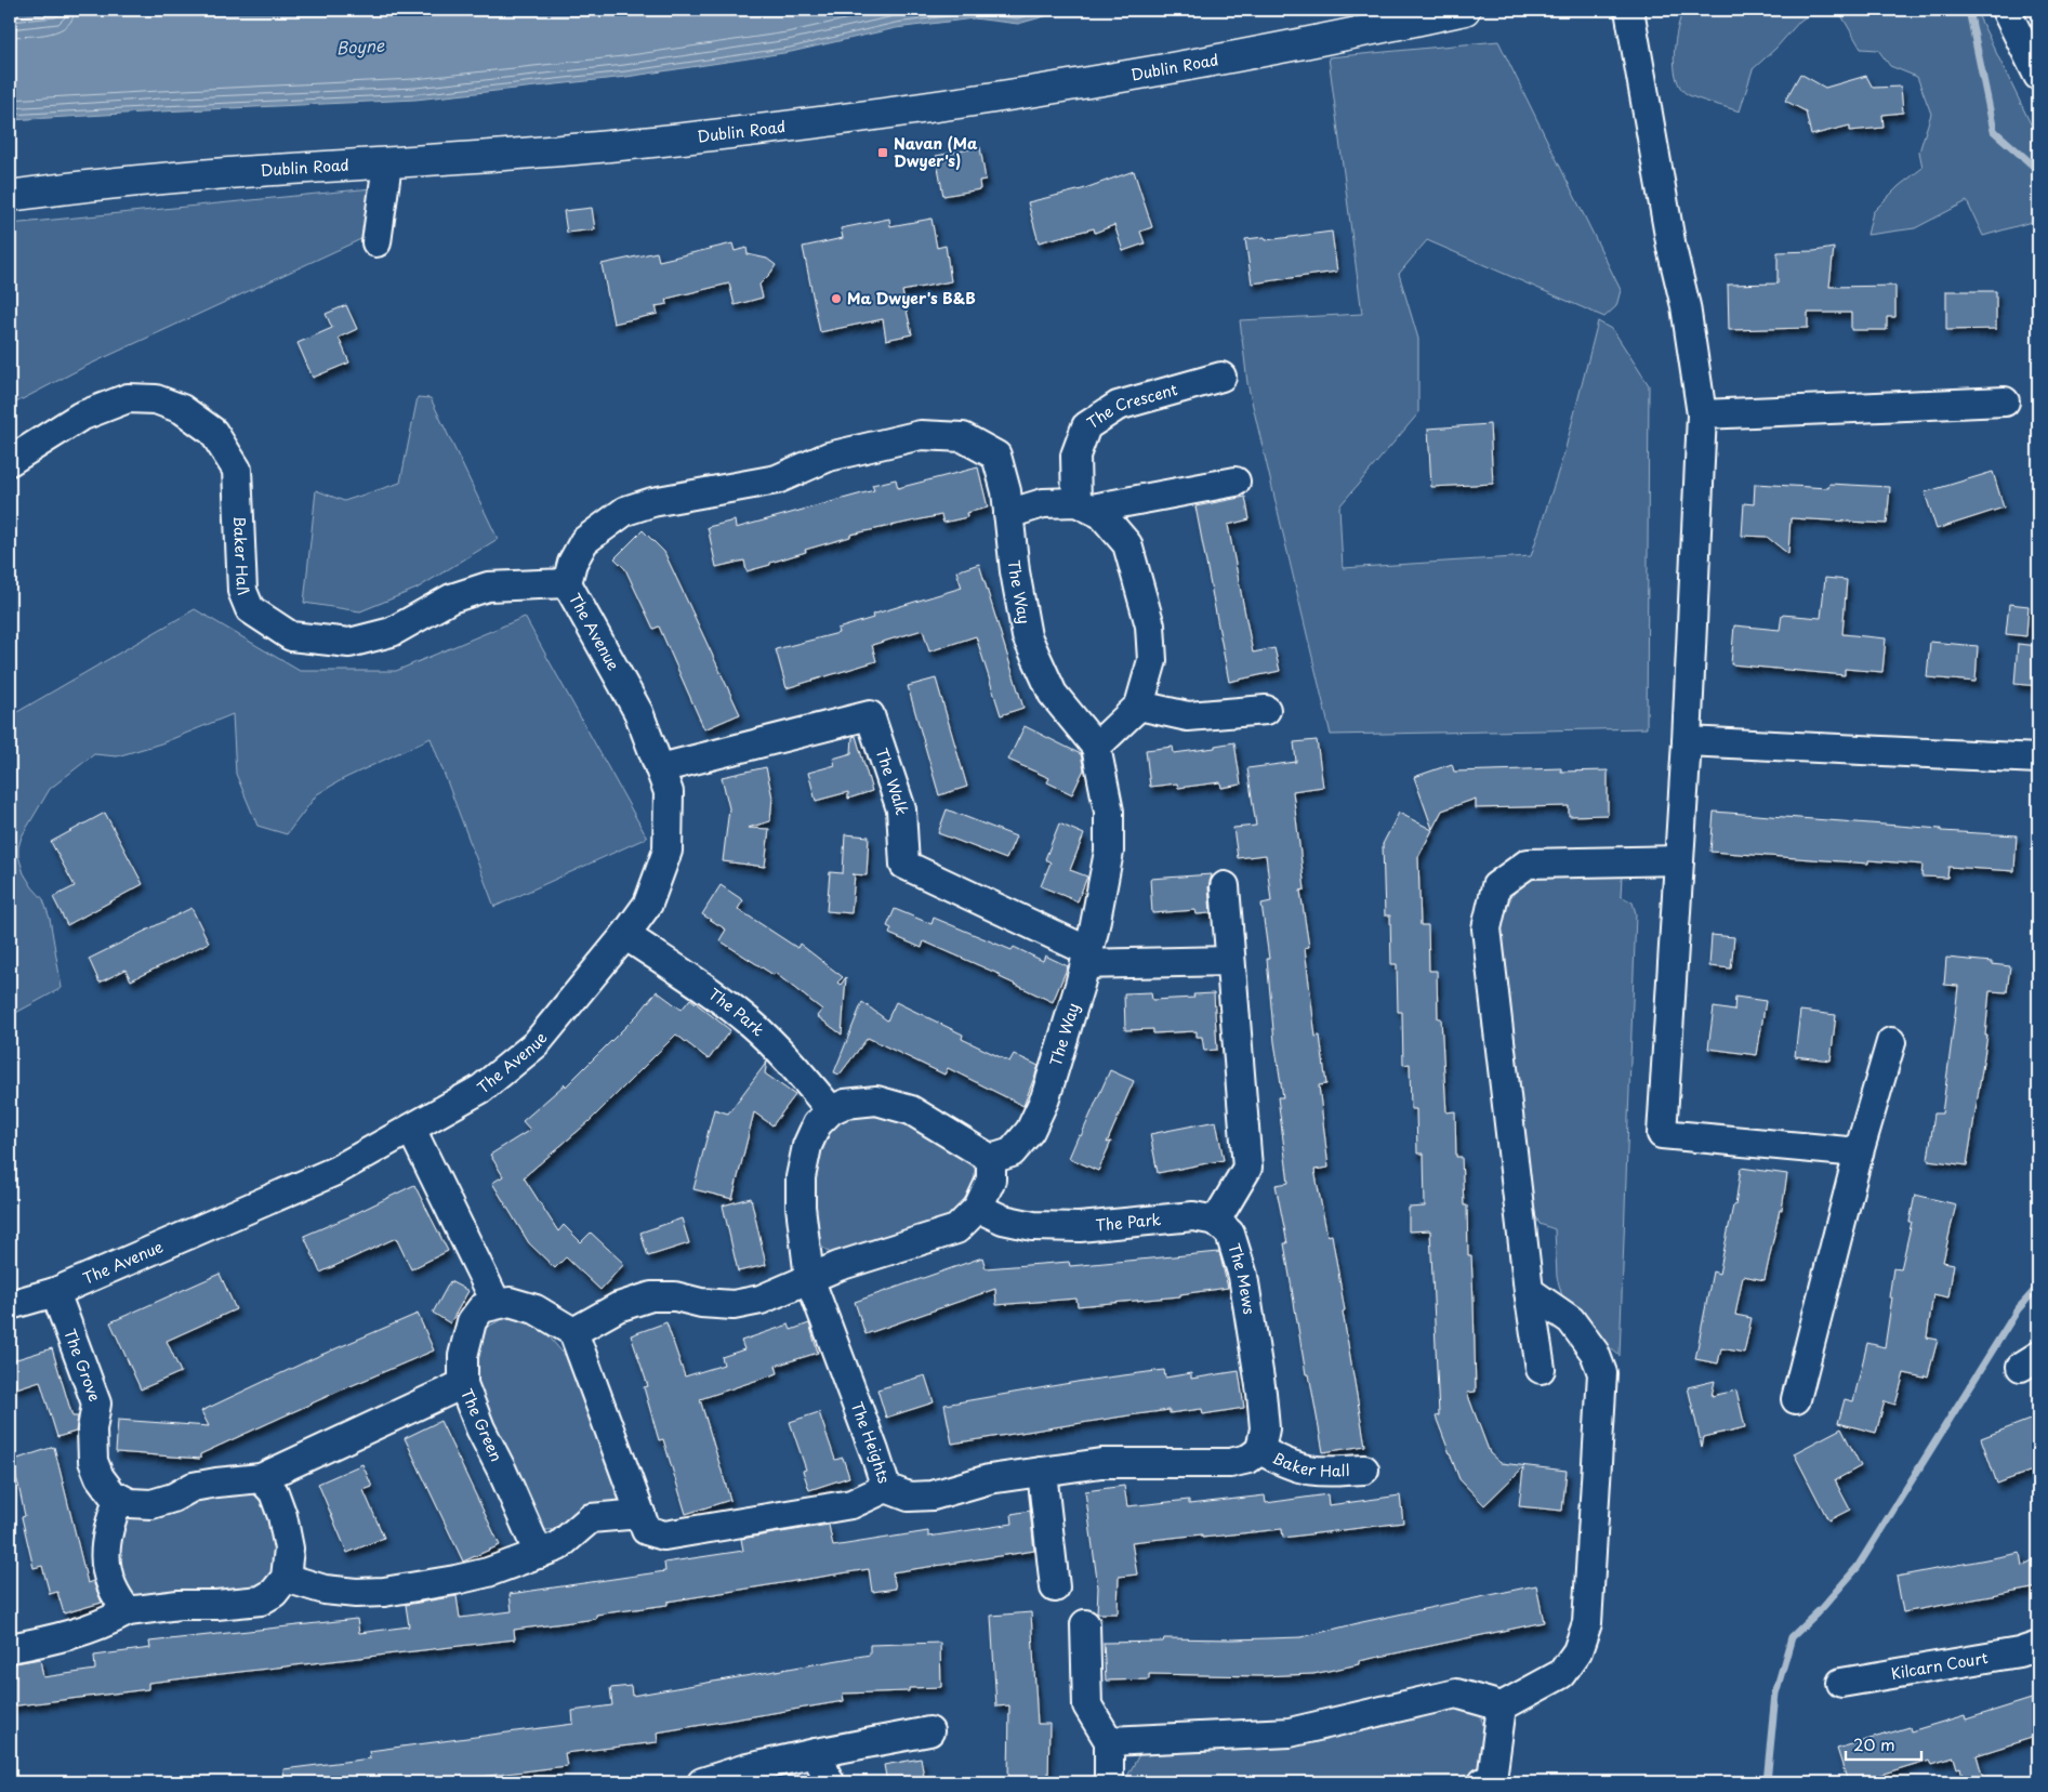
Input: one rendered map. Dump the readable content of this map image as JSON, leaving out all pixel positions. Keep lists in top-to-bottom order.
{
  "streets": {
    "main road": ["Dublin Road"],
    "street": [
      "The Crescent",
      "Baker Hall",
      "The Way",
      "The Avenue",
      "The Walk",
      "The Park",
      "The Mews",
      "The Grove",
      "The Green",
      "The Heights",
      "Kilcarn Court"
    ]
  },
  "crossings": [
    ["Baker Hall", "The Way"],
    ["Baker Hall", "The Avenue"],
    ["Baker Hall", "The Mews"],
    ["Baker Hall", "The Heights"],
    ["The Way", "The Avenue"],
    ["The Way", "The Walk"],
    ["The Avenue", "The Walk"],
    ["The Avenue", "The Park"],
    ["The Avenue", "The Grove"],
    ["The Park", "The Mews"],
    ["The Mews", "The Heights"]
  ],
  "water": ["Boyne"],
  "places": {
    "transit": ["Navan (Ma Dwyer's)"],
    "other": ["Ma Dwyer's B&B"]
  },
  "scale_bar": "20 m"
}
